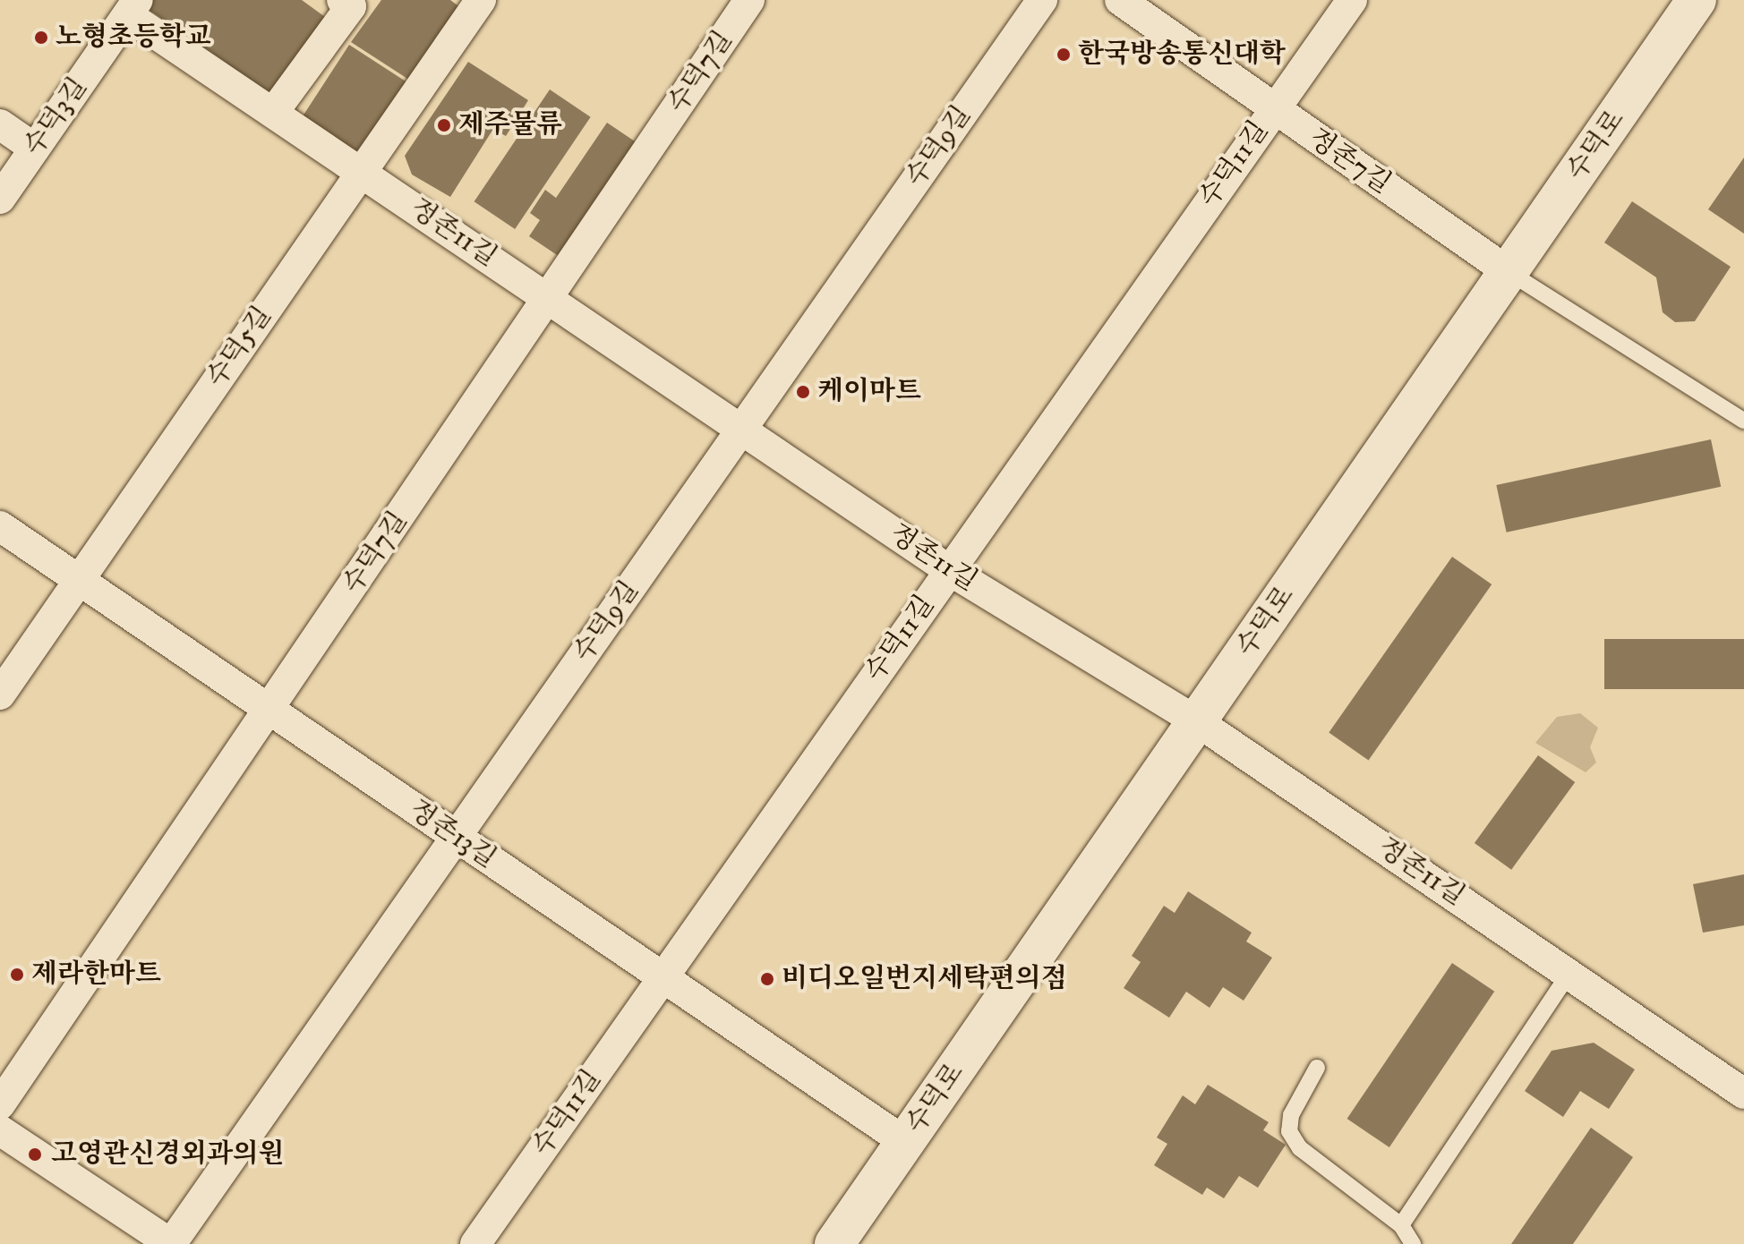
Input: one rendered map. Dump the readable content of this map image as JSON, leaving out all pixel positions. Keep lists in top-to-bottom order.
{
  "streets": {
    "main road": ["수덕로"],
    "street": [
      "수덕7길",
      "수덕3길",
      "수덕9길",
      "정존7길",
      "수덕11길",
      "정존11길",
      "수덕5길",
      "정존13길"
    ]
  },
  "crossings": [
    ["수덕7길", "정존11길"],
    ["수덕7길", "정존13길"],
    ["수덕3길", "정존11길"],
    ["수덕로", "정존7길"],
    ["수덕로", "정존11길"],
    ["수덕로", "정존13길"],
    ["수덕9길", "정존11길"],
    ["수덕9길", "정존13길"],
    ["정존7길", "수덕11길"],
    ["수덕11길", "정존11길"],
    ["수덕11길", "정존13길"],
    ["정존11길", "수덕5길"],
    ["수덕5길", "정존13길"]
  ],
  "places": [
    "노형초등학교",
    "한국방송통신대학",
    "제주물류",
    "케이마트",
    "제라한마트",
    "비디오일번지세탁편의점",
    "고영관신경외과의원"
  ]
}
